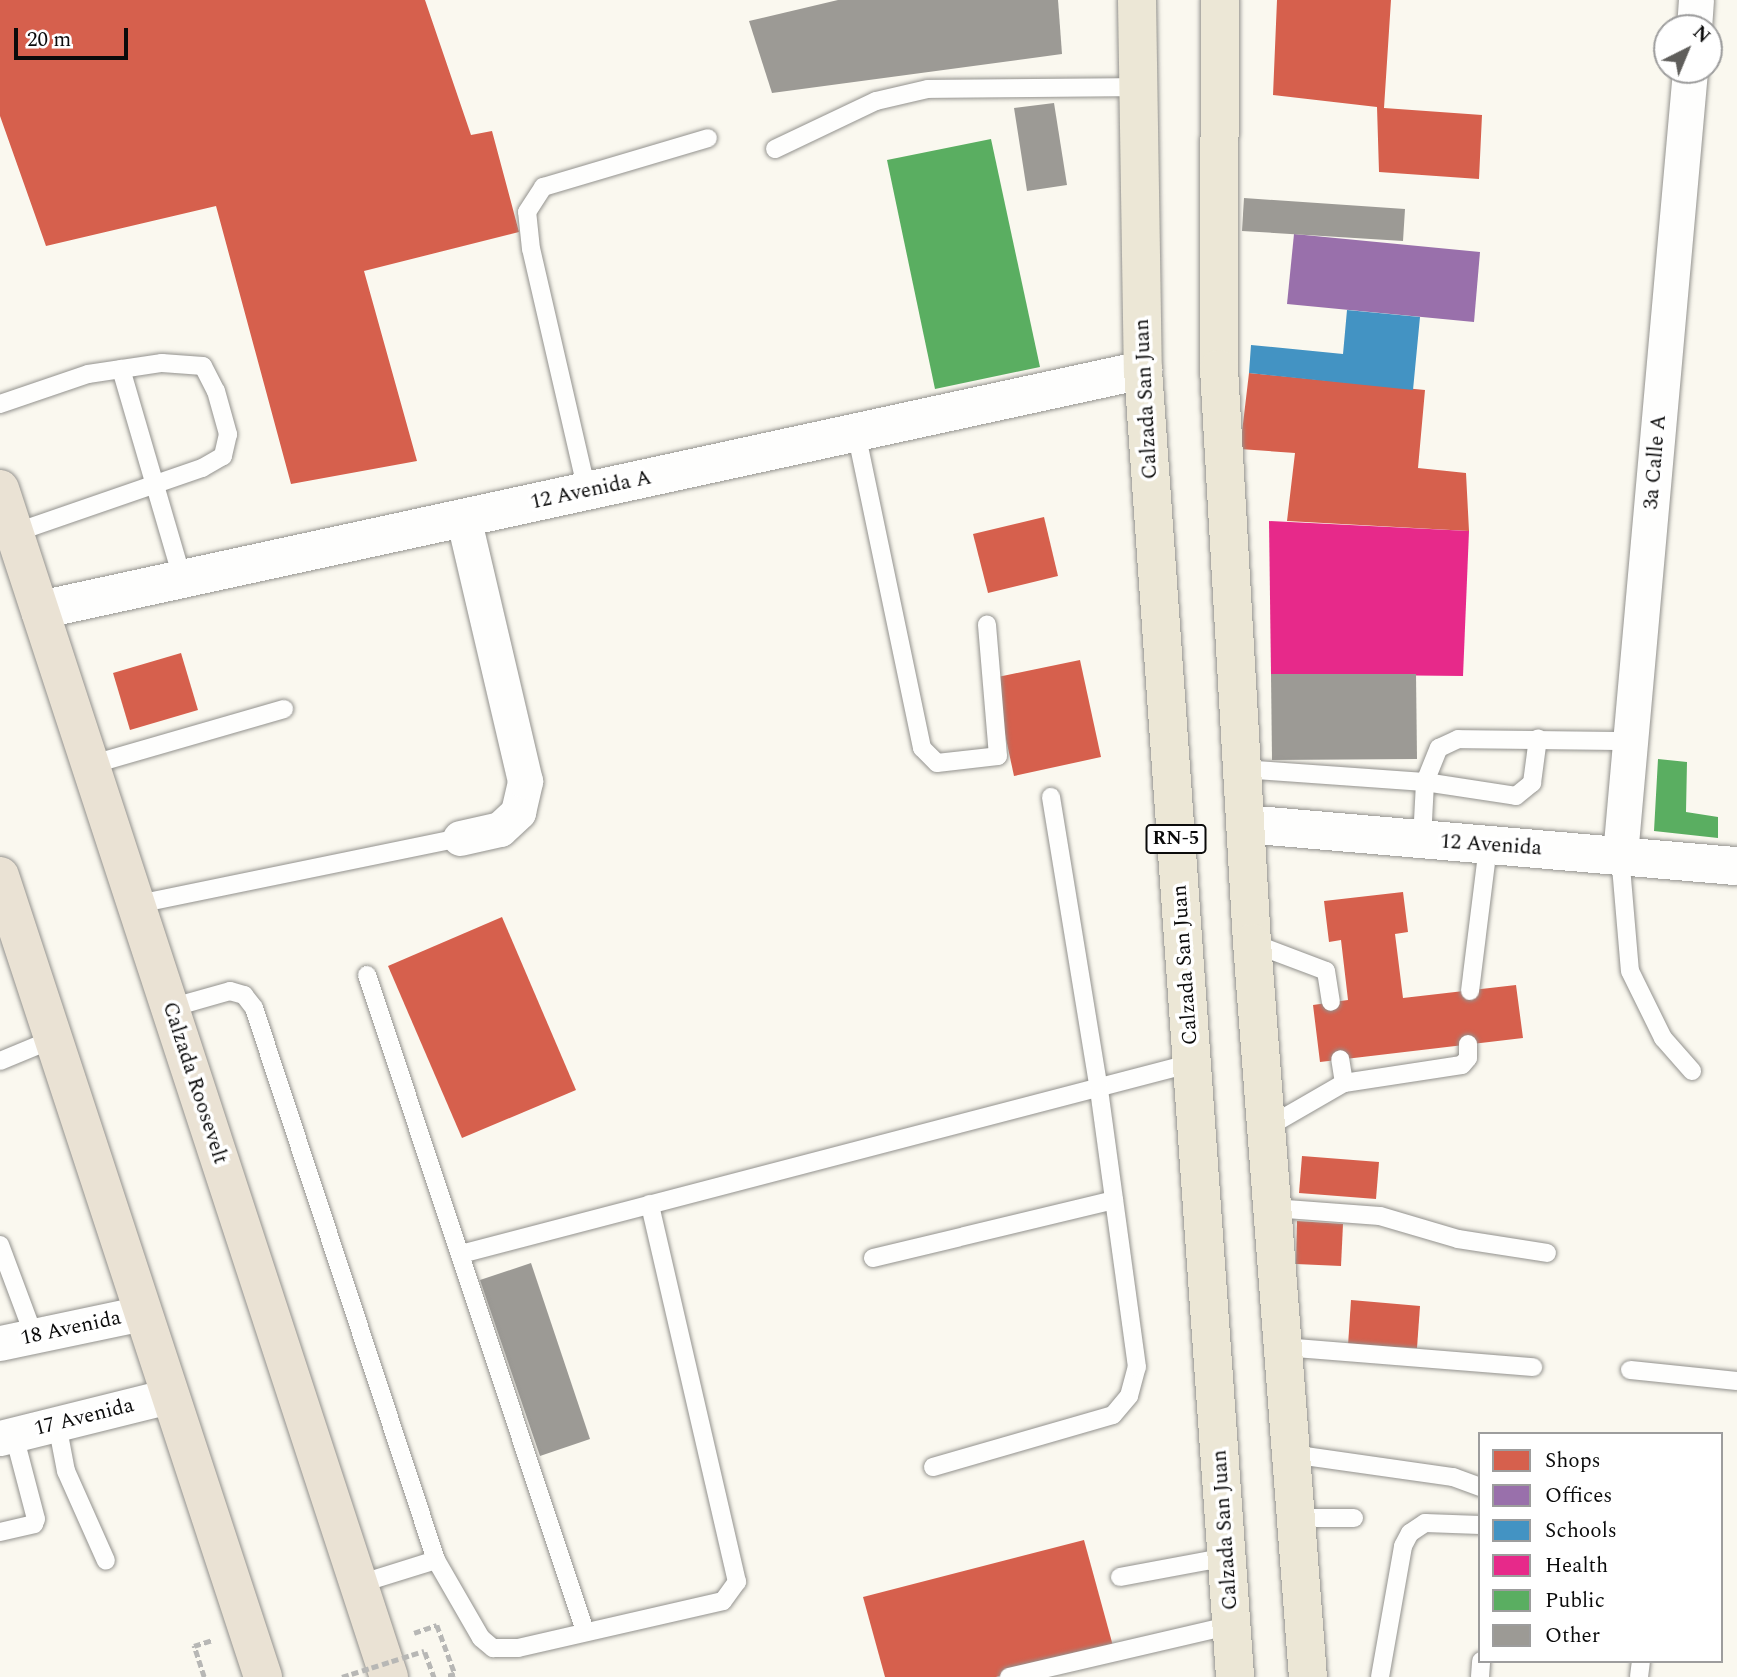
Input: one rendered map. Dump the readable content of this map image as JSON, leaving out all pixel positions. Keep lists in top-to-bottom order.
{
  "streets": {
    "highway": ["Calzada Roosevelt"],
    "main road": ["Calzada San Juan", "RN-5"],
    "street": [
      "3a Calle A",
      "12 Avenida A",
      "12 Avenida",
      "18 Avenida",
      "17 Avenida"
    ]
  },
  "crossings": [
    ["Calzada San Juan", "12 Avenida A"],
    ["3a Calle A", "12 Avenida"],
    ["12 Avenida A", "Calzada Roosevelt"]
  ],
  "legend": [
    "Shops",
    "Offices",
    "Schools",
    "Health",
    "Public",
    "Other"
  ],
  "scale_bar": "20 m",
  "north": "top right"
}
